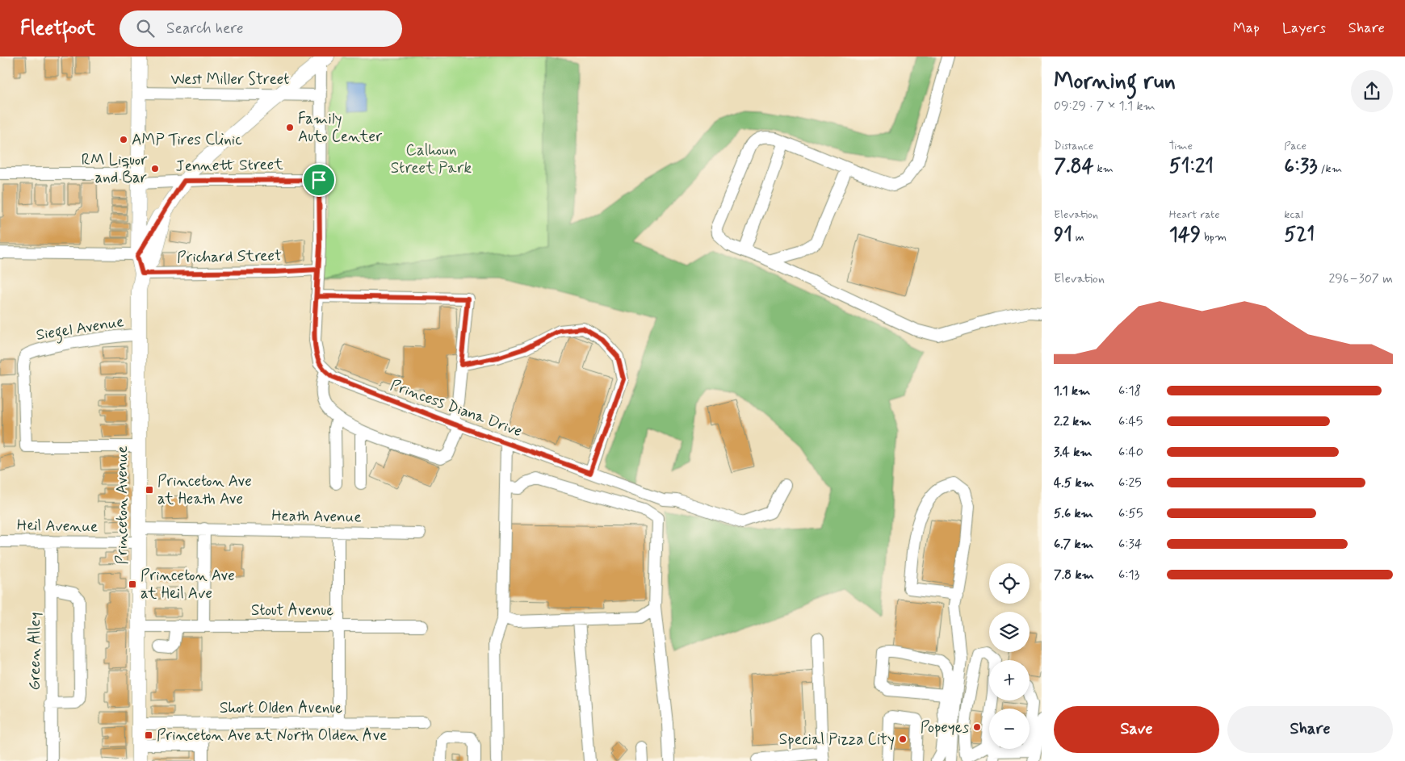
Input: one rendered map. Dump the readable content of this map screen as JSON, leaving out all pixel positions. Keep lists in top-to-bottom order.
{
  "streets": {
    "main road": ["Princeton Avenue"],
    "street": [
      "West Miller Street",
      "Jennett Street",
      "Prichard Street",
      "Siegel Avenue",
      "Princess Diana Drive",
      "Heath Avenue",
      "Heil Avenue",
      "Stout Avenue",
      "Green Alley",
      "Short Olden Avenue"
    ]
  },
  "crossings": [
    ["Prichard Street", "Princeton Avenue"],
    ["Siegel Avenue", "Princeton Avenue"],
    ["Princeton Avenue", "Heath Avenue"],
    ["Princeton Avenue", "Heil Avenue"],
    ["Princeton Avenue", "Stout Avenue"],
    ["Princeton Avenue", "Short Olden Avenue"],
    ["Heath Avenue", "Heil Avenue"],
    ["Heil Avenue", "Green Alley"]
  ],
  "parks": ["Calhoun Street Park"],
  "places": {
    "other": [
      "Family Auto Center",
      "AMP Tires Clinic",
      "RM Liquor and Bar",
      "Popeyes",
      "Special Pizza City"
    ],
    "transit": ["Princeton Ave at Heath Ave", "Princeton Ave at Heil Ave", "Princeton Ave at North Olden Ave"]
  },
  "page": {
    "header": "Fleetfoot",
    "search": "Search here",
    "nav": ["Map", "Layers", "Share"],
    "heading": ["Morning run", "09:29 · 7 × 1.1 km"],
    "stats": [
      ["Distance", "7.84 km"],
      ["Time", "51:21"],
      ["Pace", "6:33 /km"],
      ["Elevation", "91 m"],
      ["Heart rate", "149 bpm"],
      ["kcal", "521"]
    ],
    "chart": ["Elevation", "296–307 m"],
    "list": [
      {
        "name": "1.1 km",
        "note": "6:18"
      },
      {
        "name": "2.2 km",
        "note": "6:45"
      },
      {
        "name": "3.4 km",
        "note": "6:40"
      },
      {
        "name": "4.5 km",
        "note": "6:25"
      },
      {
        "name": "5.6 km",
        "note": "6:55"
      },
      {
        "name": "6.7 km",
        "note": "6:34"
      },
      {
        "name": "7.8 km",
        "note": "6:13"
      }
    ],
    "map_buttons": ["+", "−"],
    "buttons": ["Save", "Share"]
  }
}
